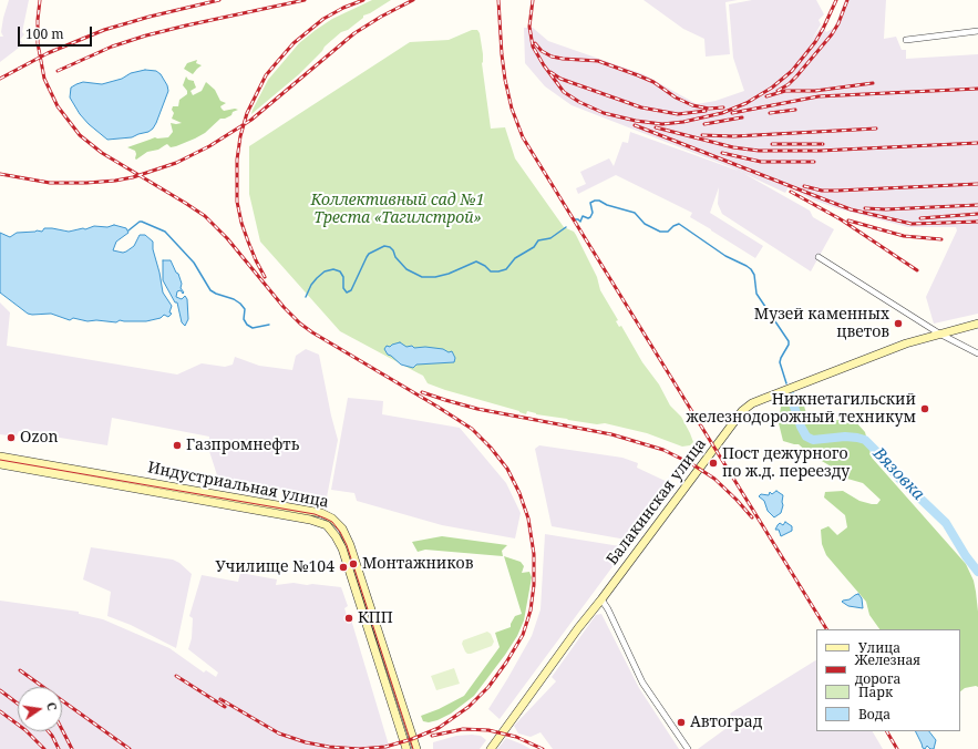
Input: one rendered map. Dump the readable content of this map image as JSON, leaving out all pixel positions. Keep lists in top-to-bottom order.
{
  "streets": {
    "main road": ["Индустриальная улица", "Балакинская улица"]
  },
  "water": ["Вязовка"],
  "parks": ["Коллективный сад №1 Треста «Тагилстрой»"],
  "places": [
    "Музей каменных цветов",
    "Нижнетагильский железнодорожный техникум",
    "Ozon",
    "Газпромнефть",
    "Пост дежурного по ж.д. переезду",
    "Монтажников",
    "Училище №104",
    "КПП",
    "Автоград"
  ],
  "legend": [
    "Улица",
    "Железная дорога",
    "Парк",
    "Вода"
  ],
  "scale_bar": "100 m",
  "north": "right"
}
